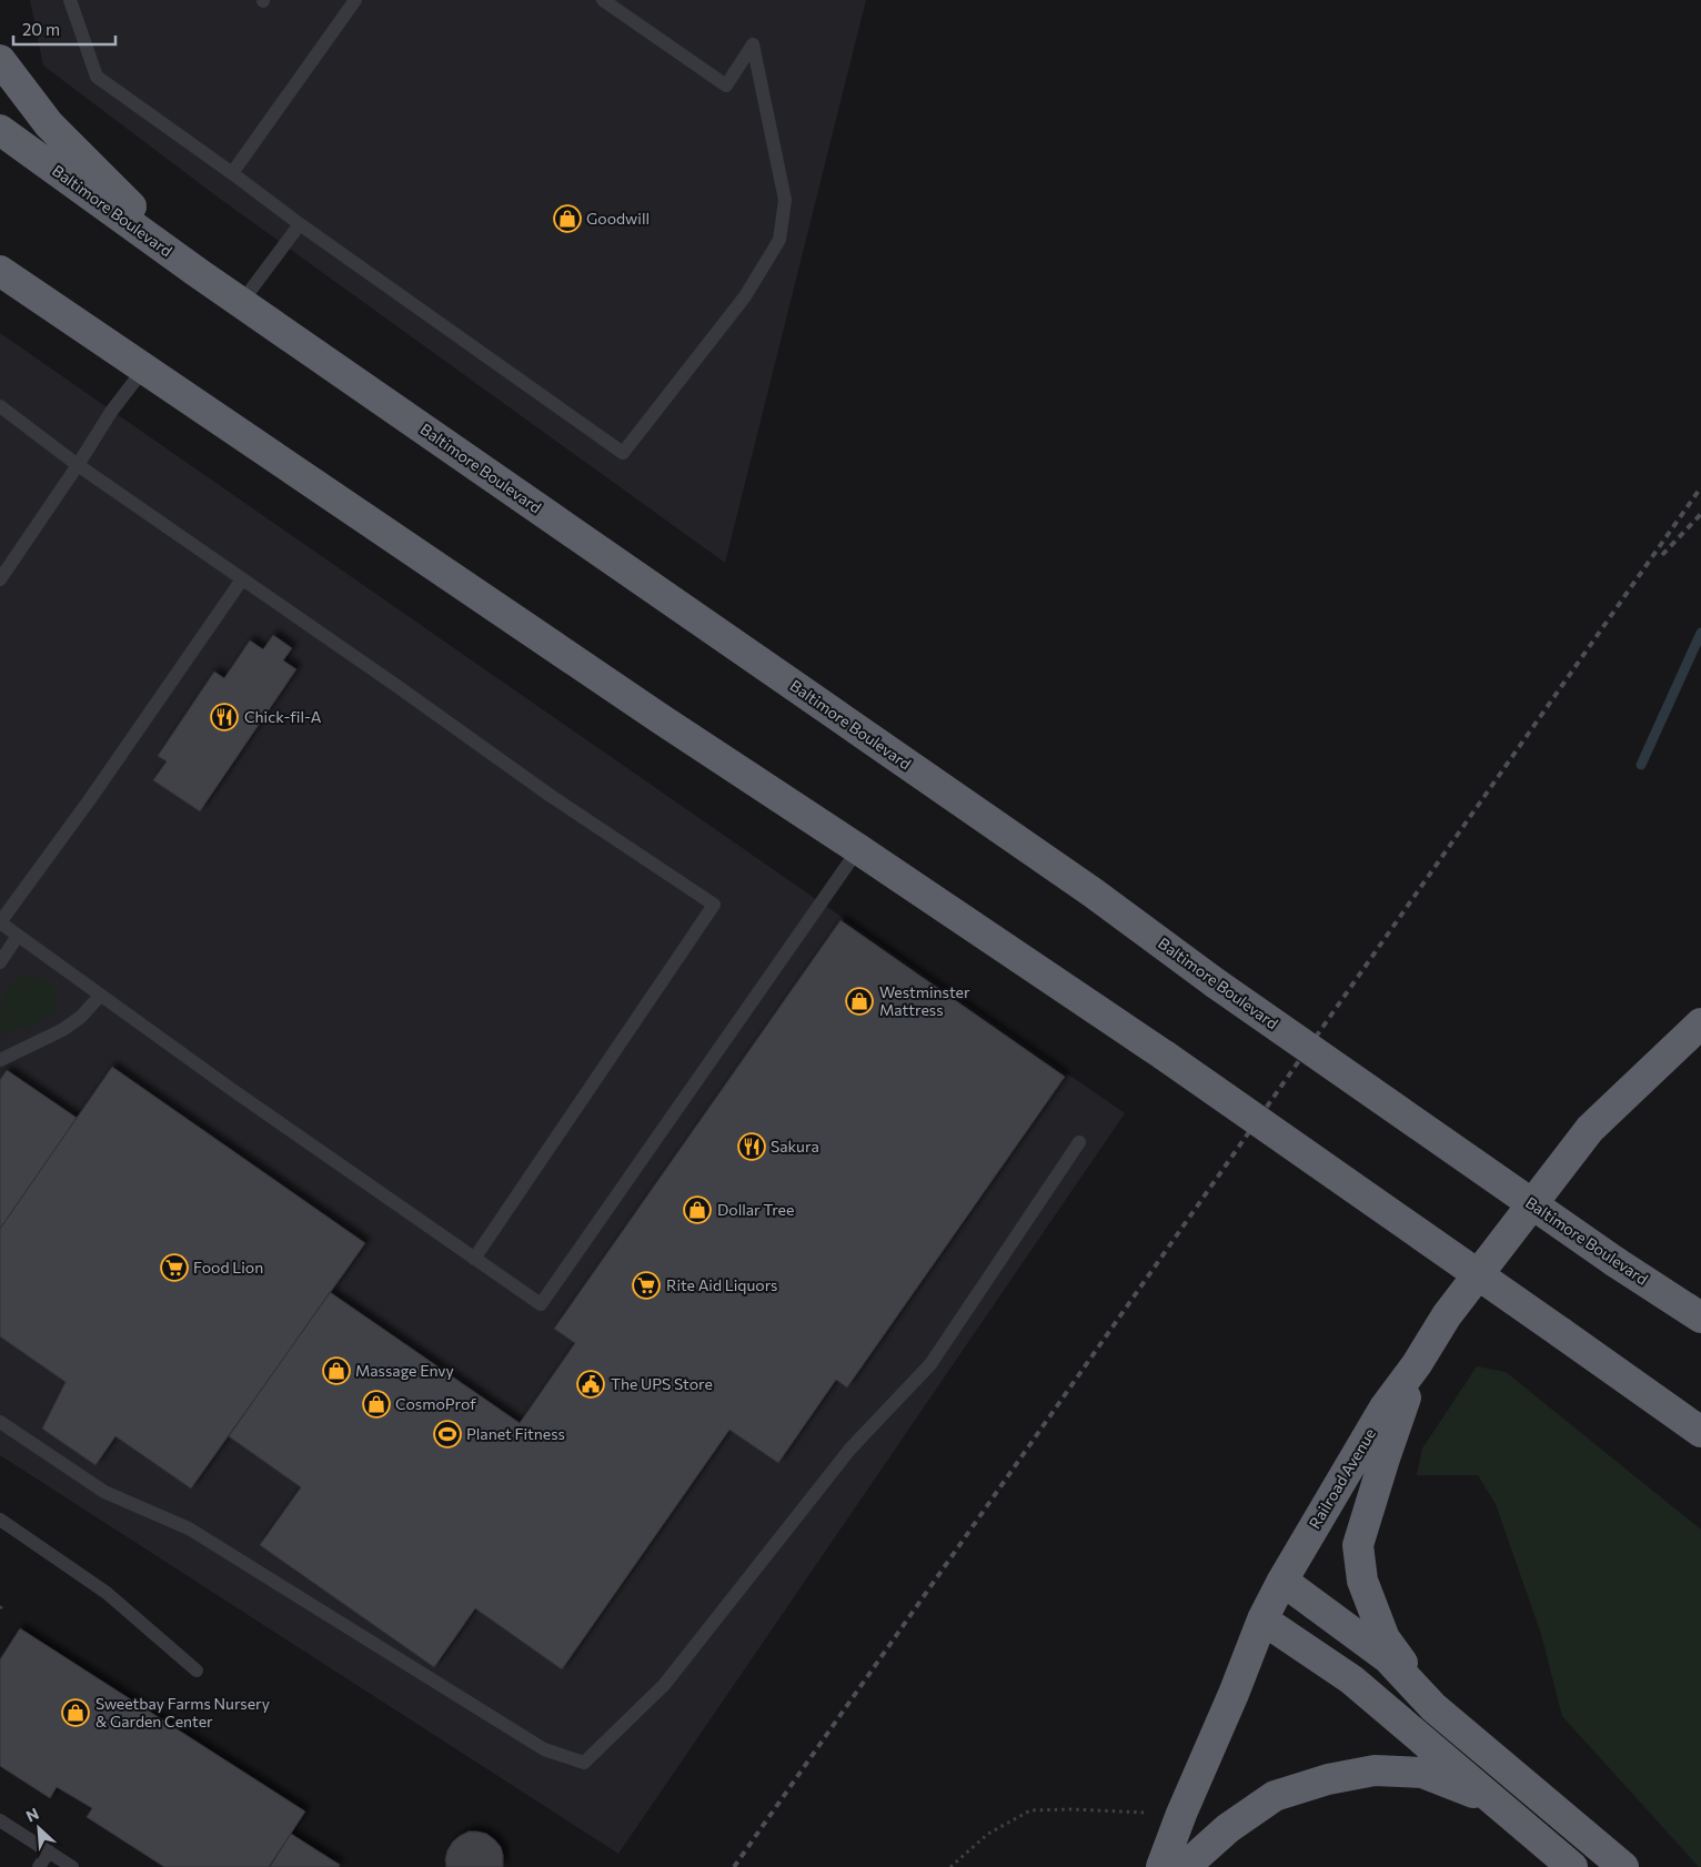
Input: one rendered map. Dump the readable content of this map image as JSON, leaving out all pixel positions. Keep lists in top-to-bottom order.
{
  "streets": {
    "highway": ["Baltimore Boulevard", "Railroad Avenue"]
  },
  "places": {
    "shop": [
      "Goodwill",
      "Westminster Mattress",
      "Dollar Tree",
      "Massage Envy",
      "CosmoProf",
      "Sweetbay Farms Nursery & Garden Center"
    ],
    "restaurant": ["Chick-fil-A", "Sakura"],
    "supermarket": ["Food Lion", "Rite Aid Liquors"],
    "public building": ["The UPS Store"],
    "sports": ["Planet Fitness"]
  },
  "scale_bar": "20 m",
  "north": "top left"
}
